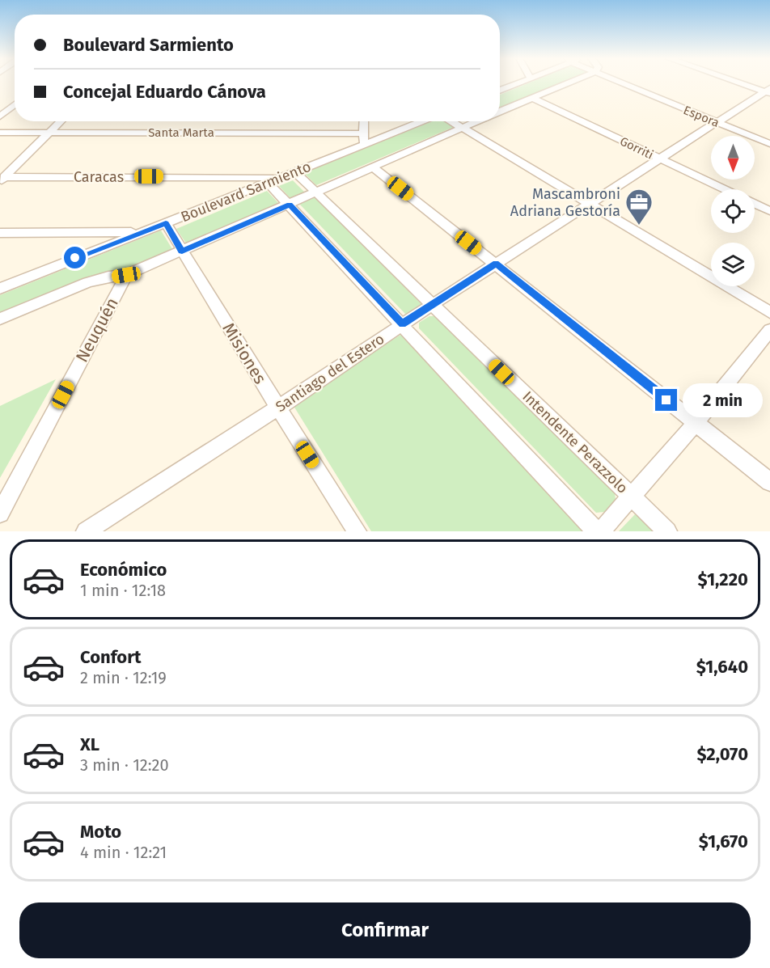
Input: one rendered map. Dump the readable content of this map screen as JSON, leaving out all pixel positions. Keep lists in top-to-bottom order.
{
  "streets": {
    "street": [
      "Espora",
      "Santa Marta",
      "Gorriti",
      "Caracas",
      "Boulevard Sarmiento",
      "Neuquén",
      "Misiones",
      "Santiago del Estero",
      "Intendente Perazzolo"
    ]
  },
  "crossings": [
    ["Espora", "Santiago del Estero"],
    ["Gorriti", "Santiago del Estero"],
    ["Caracas", "Boulevard Sarmiento"],
    ["Boulevard Sarmiento", "Misiones"],
    ["Boulevard Sarmiento", "Intendente Perazzolo"],
    ["Misiones", "Santiago del Estero"],
    ["Santiago del Estero", "Intendente Perazzolo"]
  ],
  "places": {
    "office": ["Mascambroni Adriana Gestoría"]
  },
  "north": "bottom",
  "page": {
    "banner": ["Boulevard Sarmiento", "Concejal Eduardo Cánova"],
    "bubble": "2 min",
    "list": [
      {
        "name": "Económico",
        "note": "1 min · 12:18",
        "value": "$1,220"
      },
      {
        "name": "Confort",
        "note": "2 min · 12:19",
        "value": "$1,640"
      },
      {
        "name": "XL",
        "note": "3 min · 12:20",
        "value": "$2,070"
      },
      {
        "name": "Moto",
        "note": "4 min · 12:21",
        "value": "$1,670"
      }
    ],
    "buttons": "Confirmar"
  }
}
